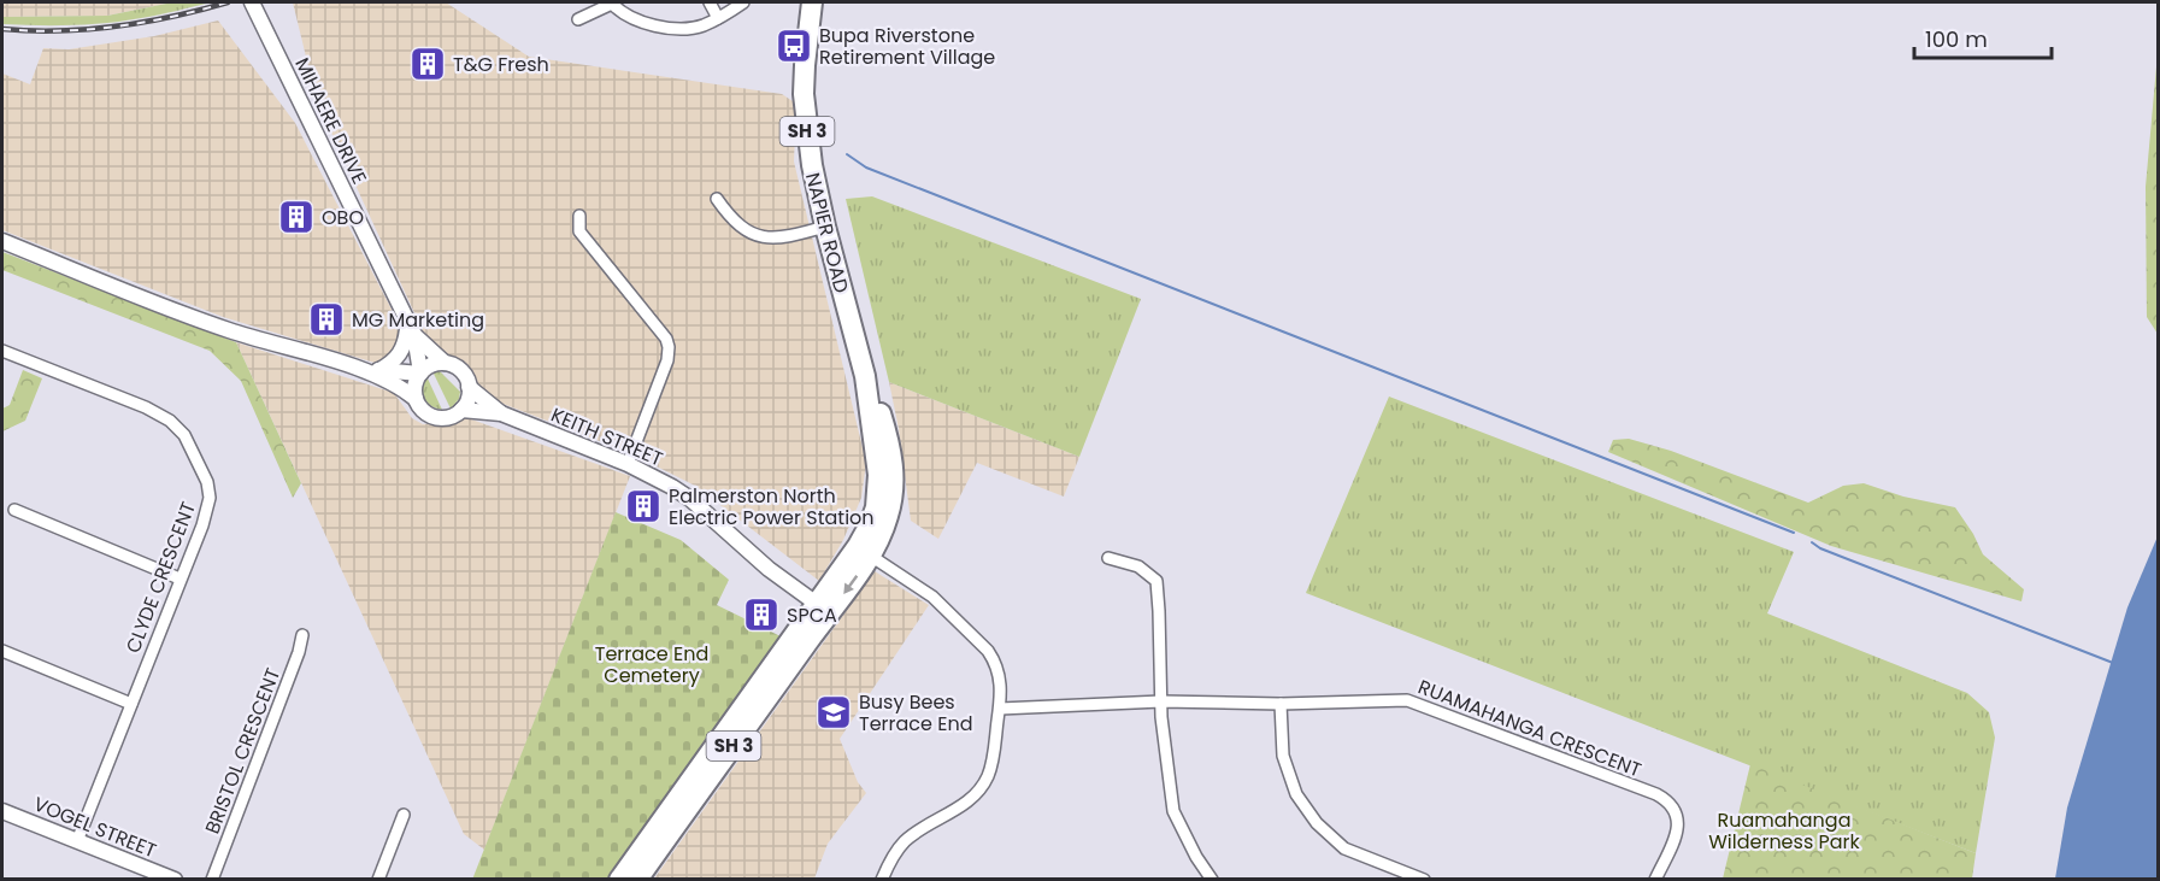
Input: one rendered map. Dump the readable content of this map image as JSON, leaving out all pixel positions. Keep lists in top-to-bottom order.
{
  "streets": {
    "highway": ["SH 3", "NAPIER ROAD"],
    "main road": ["MIHAERE DRIVE", "KEITH STREET", "VOGEL STREET"],
    "street": ["CLYDE CRESCENT", "RUAMAHANGA CRESCENT", "BRISTOL CRESCENT"]
  },
  "crossings": [
    ["MIHAERE DRIVE", "KEITH STREET"],
    ["NAPIER ROAD", "KEITH STREET"],
    ["CLYDE CRESCENT", "VOGEL STREET"]
  ],
  "parks": ["Terrace End Cemetery", "Ruamahanga Wilderness Park"],
  "places": {
    "bus stop": ["Bupa Riverstone Retirement Village"],
    "building": [
      "T&G Fresh",
      "OBO",
      "MG Marketing",
      "Palmerston North Electric Power Station",
      "SPCA"
    ],
    "school or university": ["Busy Bees Terrace End"]
  },
  "scale_bar": "100 m"
}
